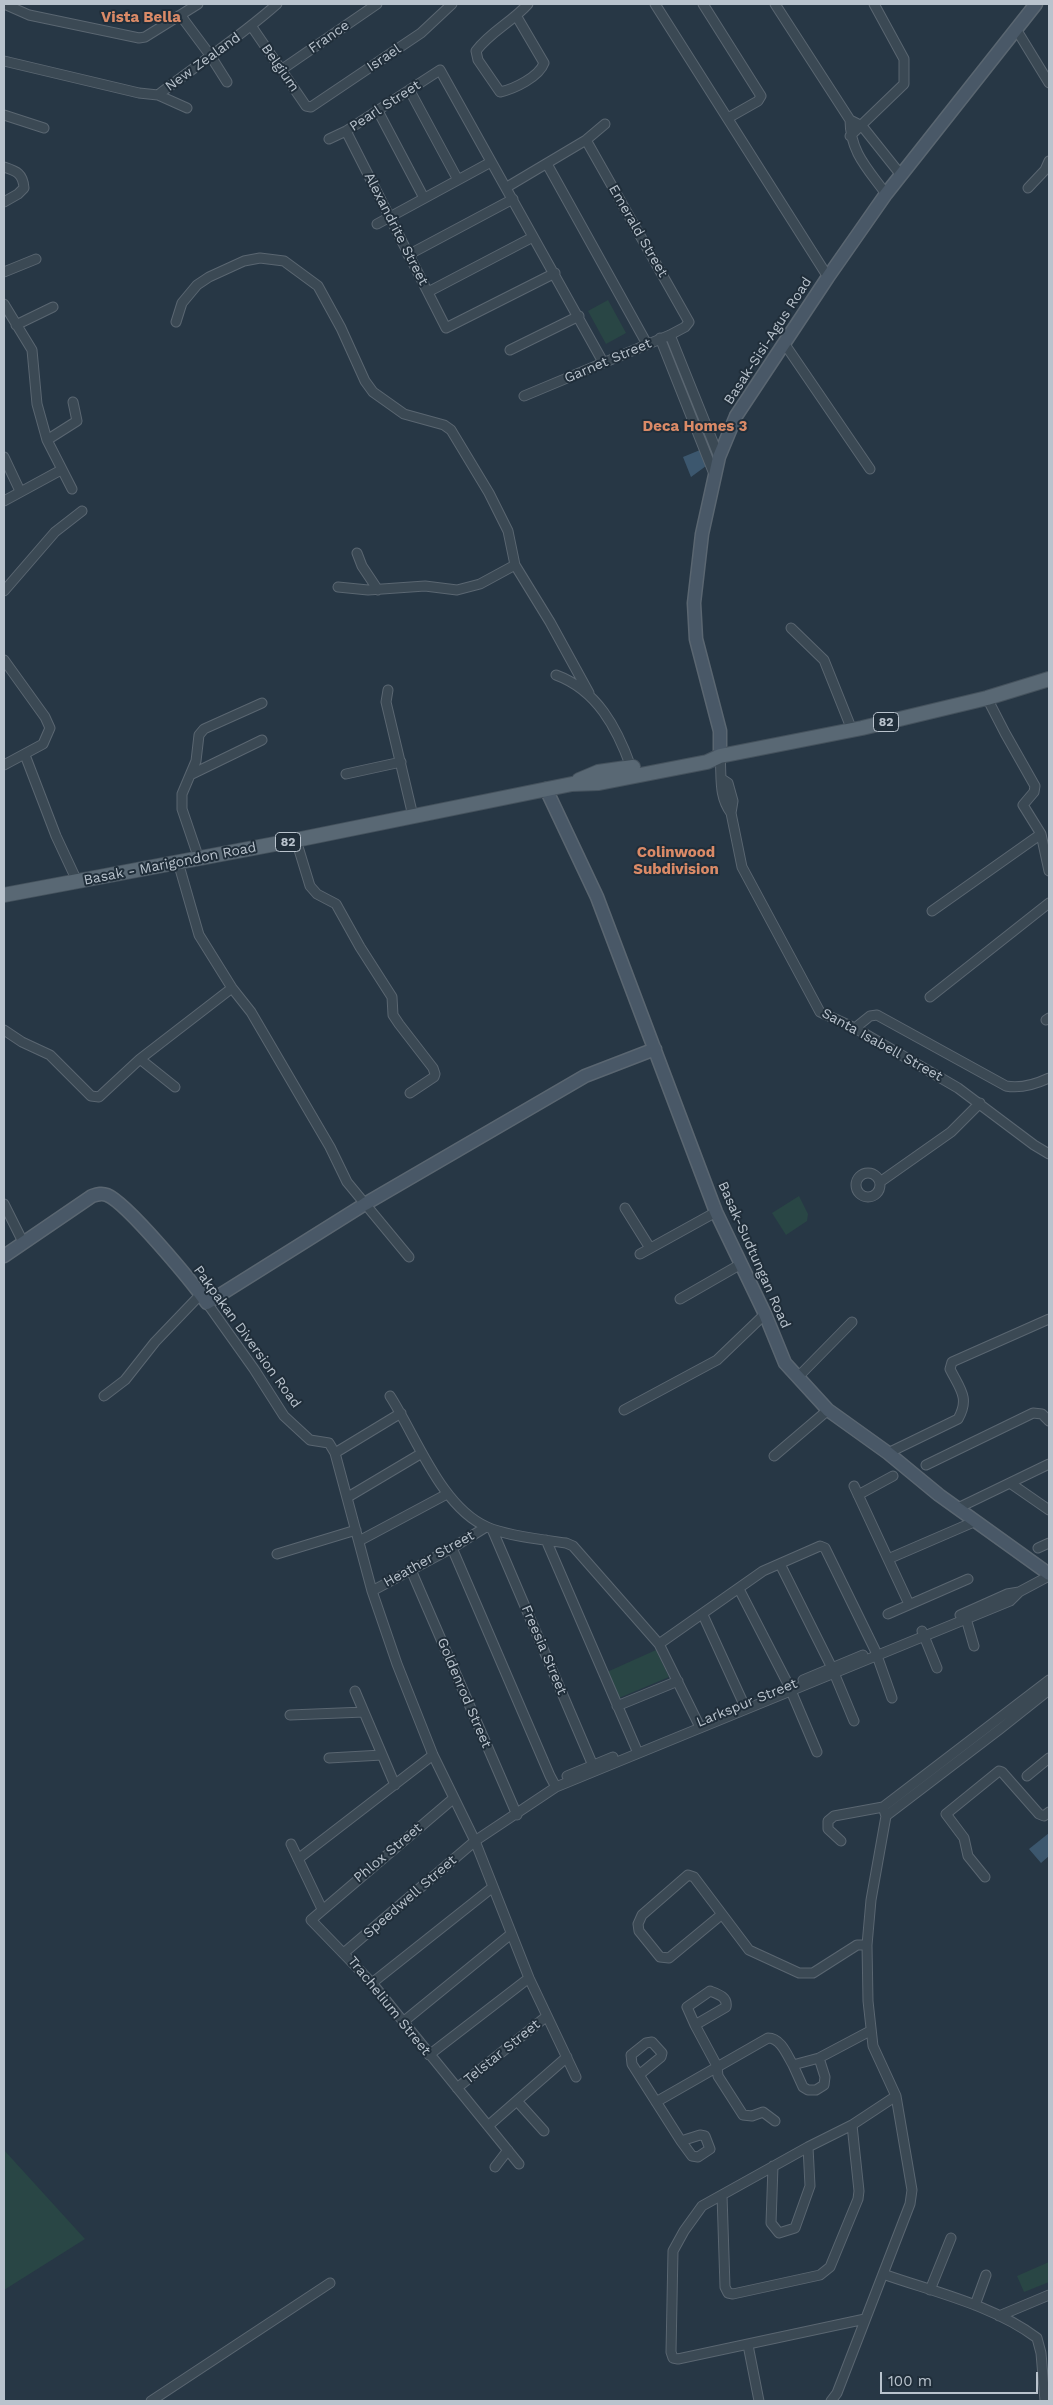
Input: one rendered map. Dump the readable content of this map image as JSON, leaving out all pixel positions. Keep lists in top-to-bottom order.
{
  "streets": {
    "main road": ["82", "Basak - Marigondon Road"],
    "street": [
      "France",
      "Israel",
      "New Zealand",
      "Belgium",
      "Pearl Street",
      "Alexandrite Street",
      "Emerald Street",
      "Basak-Sisi-Agus Road",
      "Garnet Street",
      "Santa Isabell Street",
      "Basak-Sudtungan Road",
      "Pakpakan Diversion Road",
      "Heather Street",
      "Freesia Street",
      "Goldenrod Street",
      "Larkspur Street",
      "Phlox Street",
      "Speedwell Street",
      "Trachelium Street",
      "Telstar Street"
    ]
  },
  "crossings": [
    ["France", "Belgium"],
    ["Israel", "Belgium"],
    ["New Zealand", "Belgium"],
    ["Pearl Street", "Alexandrite Street"],
    ["Emerald Street", "Garnet Street"],
    ["Basak-Sisi-Agus Road", "Basak - Marigondon Road"],
    ["Basak-Sisi-Agus Road", "Santa Isabell Street"],
    ["Basak - Marigondon Road", "Santa Isabell Street"],
    ["Basak - Marigondon Road", "Basak-Sudtungan Road"],
    ["Basak-Sudtungan Road", "Larkspur Street"],
    ["Heather Street", "Freesia Street"],
    ["Heather Street", "Goldenrod Street"],
    ["Freesia Street", "Larkspur Street"],
    ["Goldenrod Street", "Larkspur Street"],
    ["Larkspur Street", "Speedwell Street"],
    ["Phlox Street", "Trachelium Street"],
    ["Speedwell Street", "Trachelium Street"],
    ["Trachelium Street", "Telstar Street"]
  ],
  "districts": ["Vista Bella", "Deca Homes 3", "Colinwood Subdivision"],
  "scale_bar": "100 m"
}
